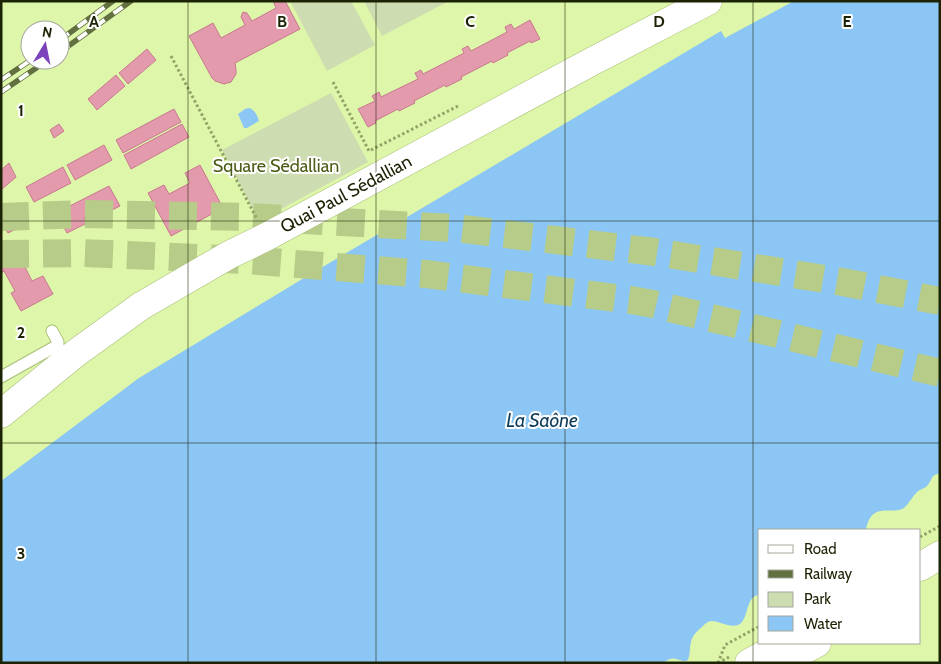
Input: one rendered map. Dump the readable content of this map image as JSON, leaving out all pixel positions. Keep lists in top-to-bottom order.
{
  "streets": {
    "main road": ["Quai Paul Sédallian"]
  },
  "water": ["La Saône"],
  "parks": ["Square Sédallian"],
  "legend": [
    "Road",
    "Railway",
    "Park",
    "Water"
  ],
  "north": "top",
  "grid": {
    "columns": [
      "A",
      "B",
      "C",
      "D",
      "E"
    ],
    "rows": ["1", "2", "3"]
  }
}
